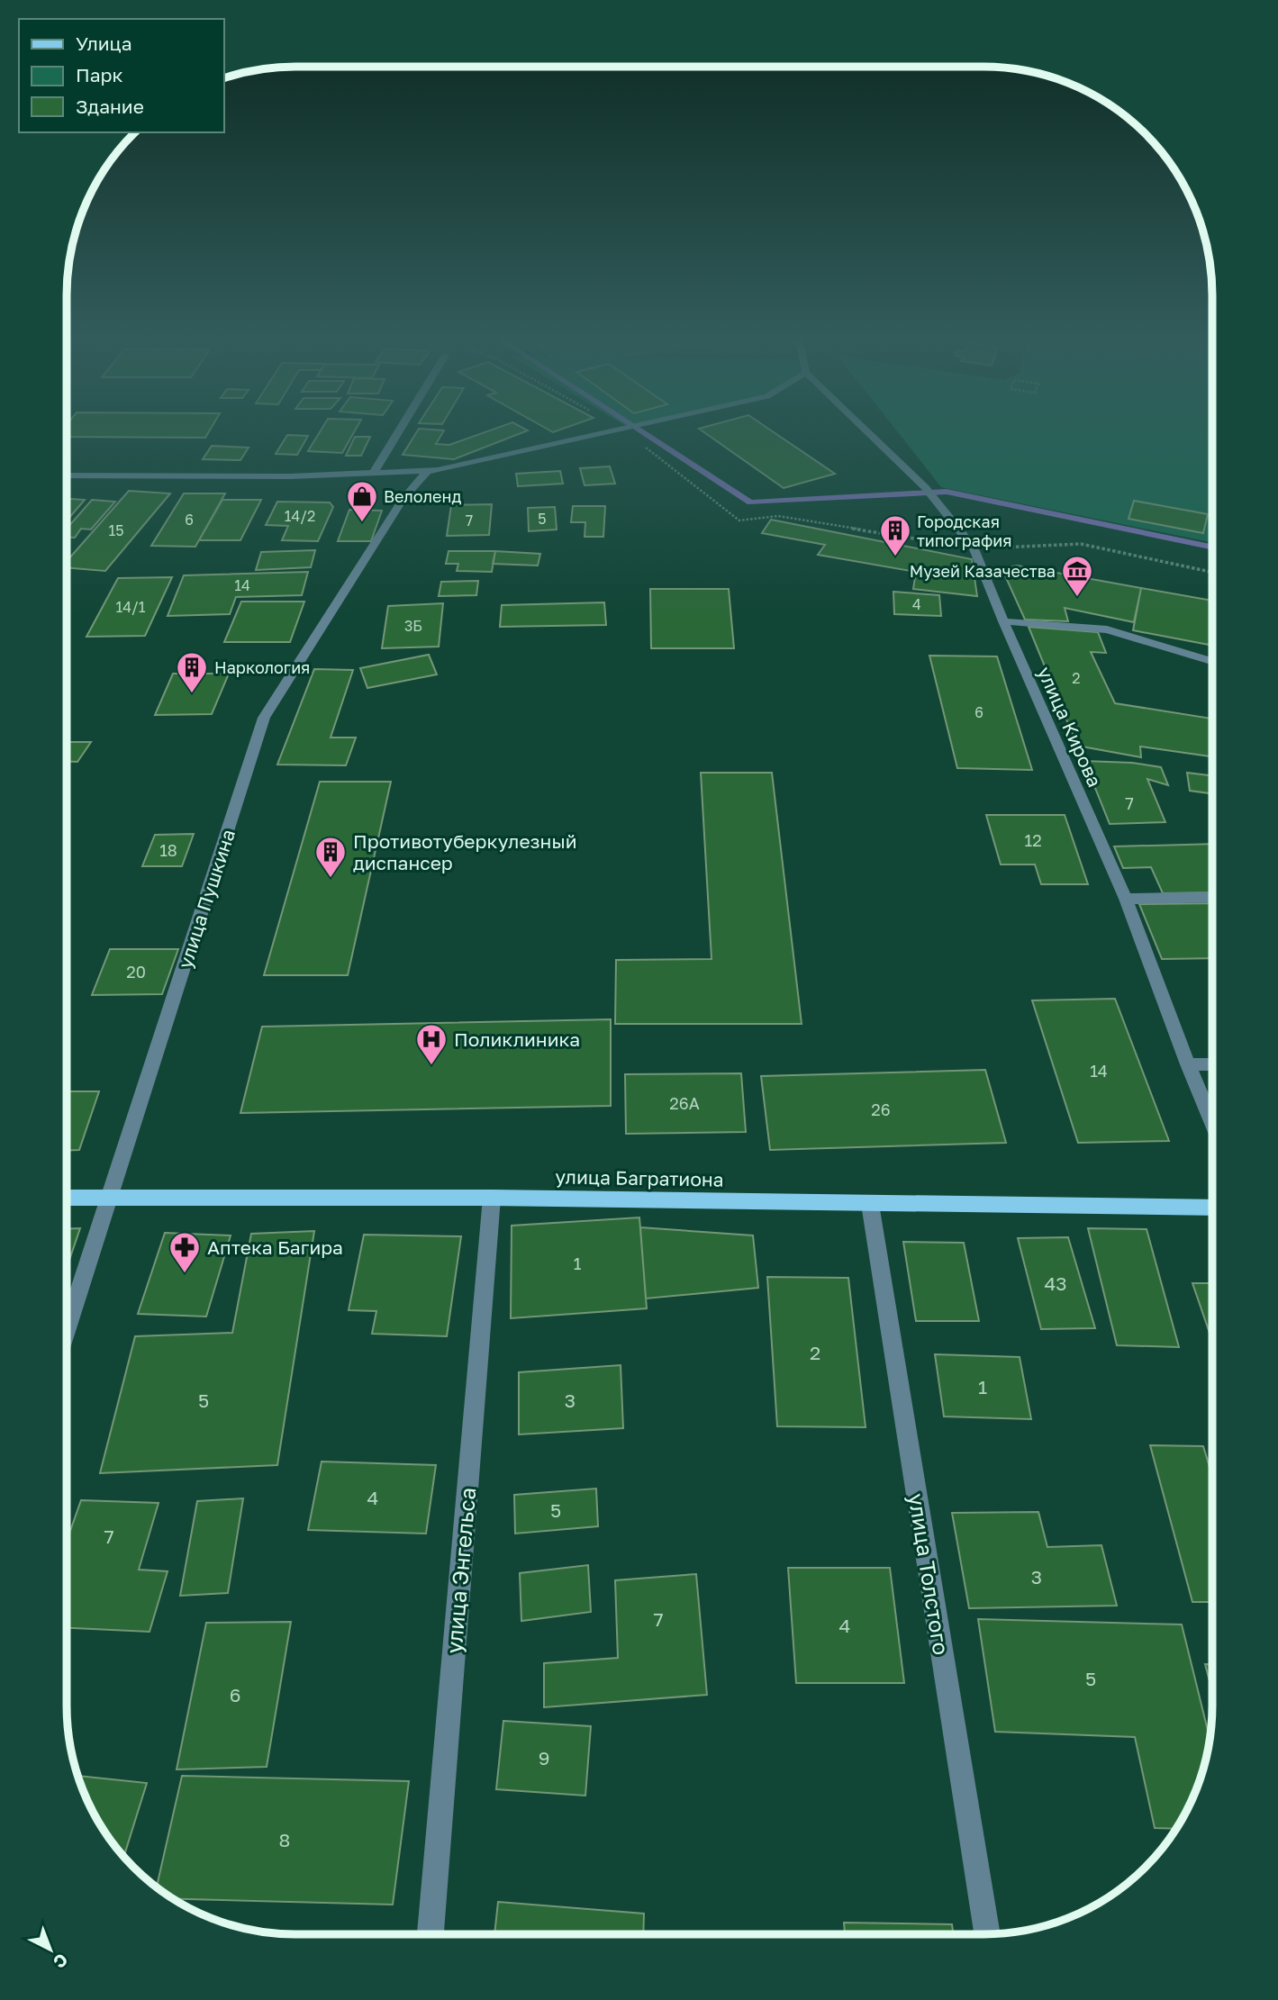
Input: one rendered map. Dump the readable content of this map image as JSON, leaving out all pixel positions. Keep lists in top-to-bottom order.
{
  "streets": {
    "main road": ["улица Багратиона"],
    "street": [
      "улица Кирова",
      "улица Пушкина",
      "улица Энгельса",
      "улица Толстого"
    ]
  },
  "crossings": [
    ["улица Пушкина", "улица Багратиона"],
    ["улица Багратиона", "улица Энгельса"],
    ["улица Багратиона", "улица Толстого"]
  ],
  "places": {
    "shop": ["Велоленд"],
    "building": ["Городская типография", "Наркология", "Противотуберкулезный диспансер"],
    "museum": ["Музей Казачества"],
    "hospital": ["Поликлиника"],
    "pharmacy": ["Аптека Багира"]
  },
  "house_numbers": [
    "14/2",
    "5",
    "6",
    "7",
    "15",
    "14",
    "4",
    "14/1",
    "3Б",
    "2",
    "6",
    "7",
    "12",
    "18",
    "20",
    "14",
    "26А",
    "26",
    "1",
    "43",
    "2",
    "1",
    "5",
    "3",
    "4",
    "5",
    "7",
    "3",
    "7",
    "4",
    "5",
    "6",
    "9",
    "8"
  ],
  "legend": ["Улица", "Парк", "Здание"],
  "north": "bottom right"
}
